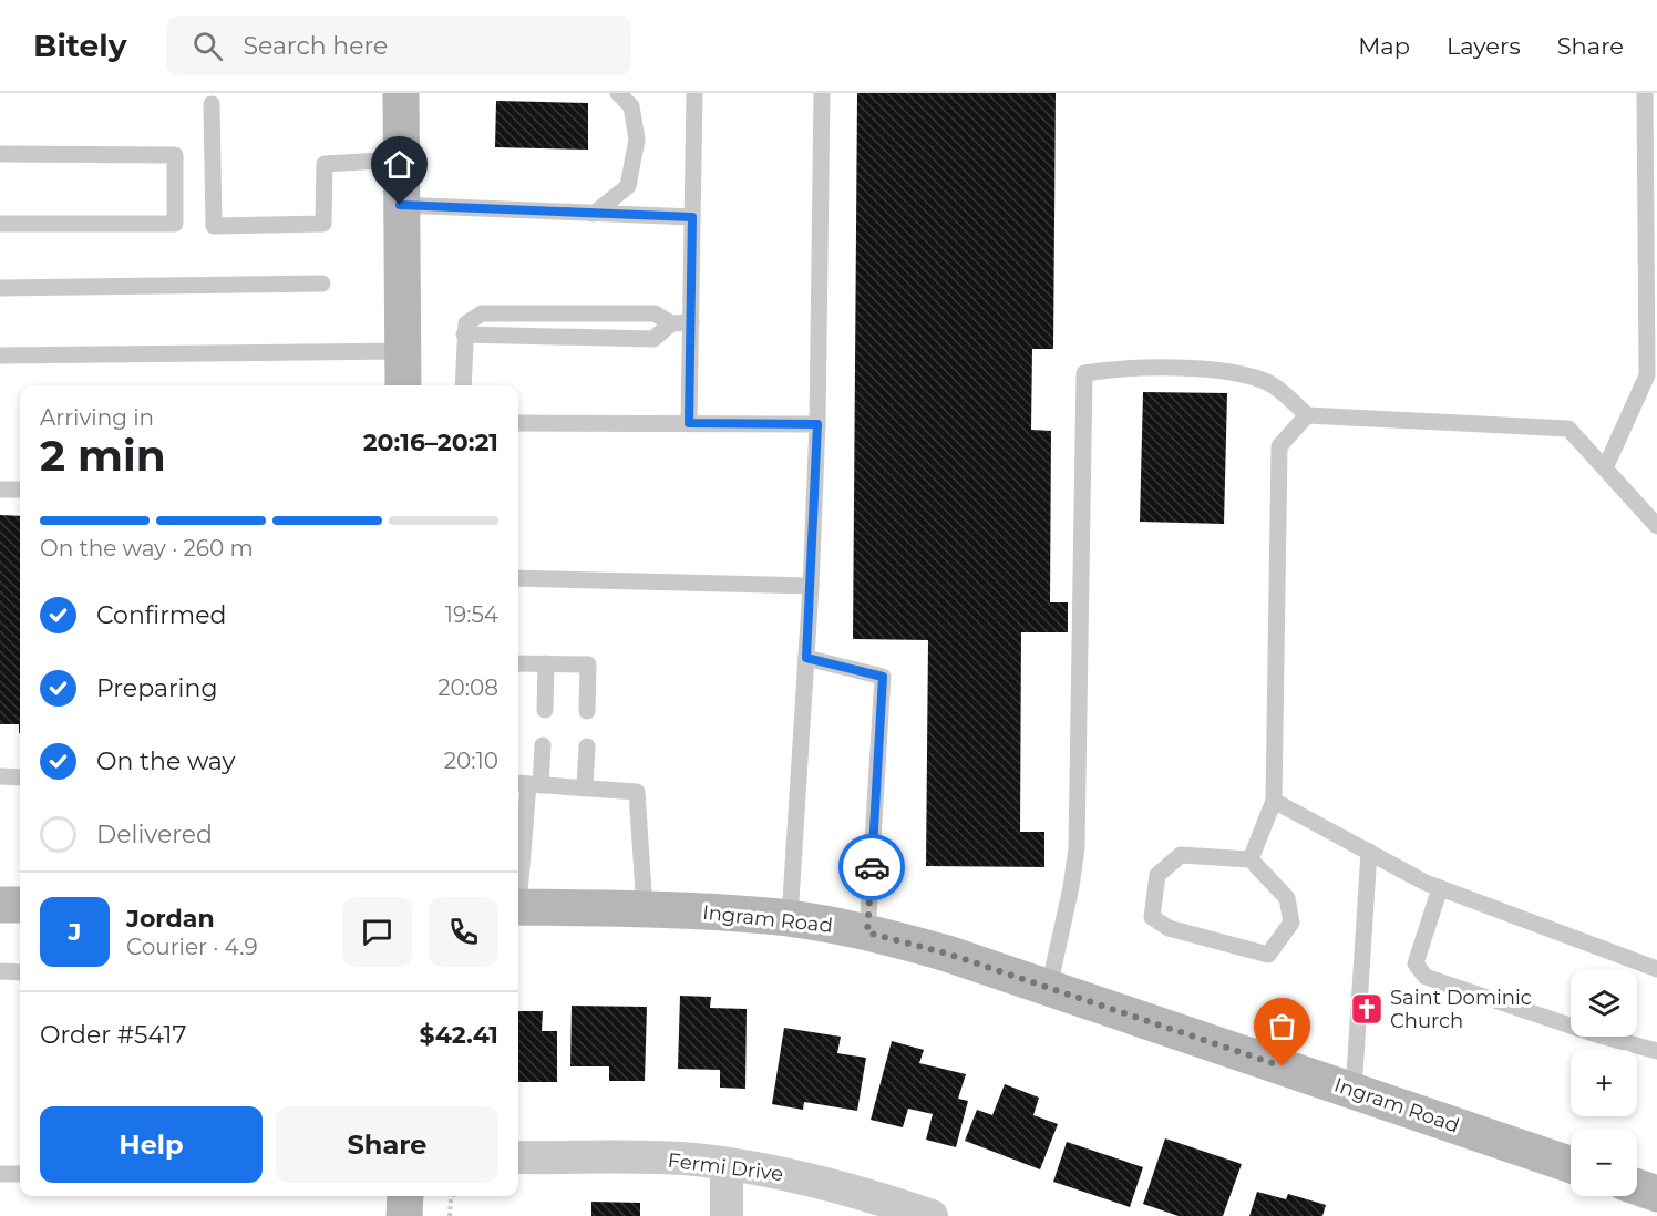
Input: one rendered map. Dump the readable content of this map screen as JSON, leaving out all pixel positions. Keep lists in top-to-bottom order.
{
  "streets": {
    "street": ["Ingram Road", "Fermi Drive"]
  },
  "places": {
    "church": ["Saint Dominic Church"]
  },
  "page": {
    "header": "Bitely",
    "search": "Search here",
    "nav": ["Map", "Layers", "Share"],
    "heading": ["2 min", "Arriving in", "20:16–20:21"],
    "panel": [
      "Jordan",
      "Courier · 4.9",
      "Order #5417",
      "$42.41"
    ],
    "bar": "On the way · 260 m",
    "list": [
      ["Confirmed", "19:54"],
      ["Preparing", "20:08"],
      ["On the way", "20:10"],
      "Delivered"
    ],
    "round": "J",
    "map_buttons": ["+", "−"],
    "buttons": ["Help", "Share"]
  }
}
